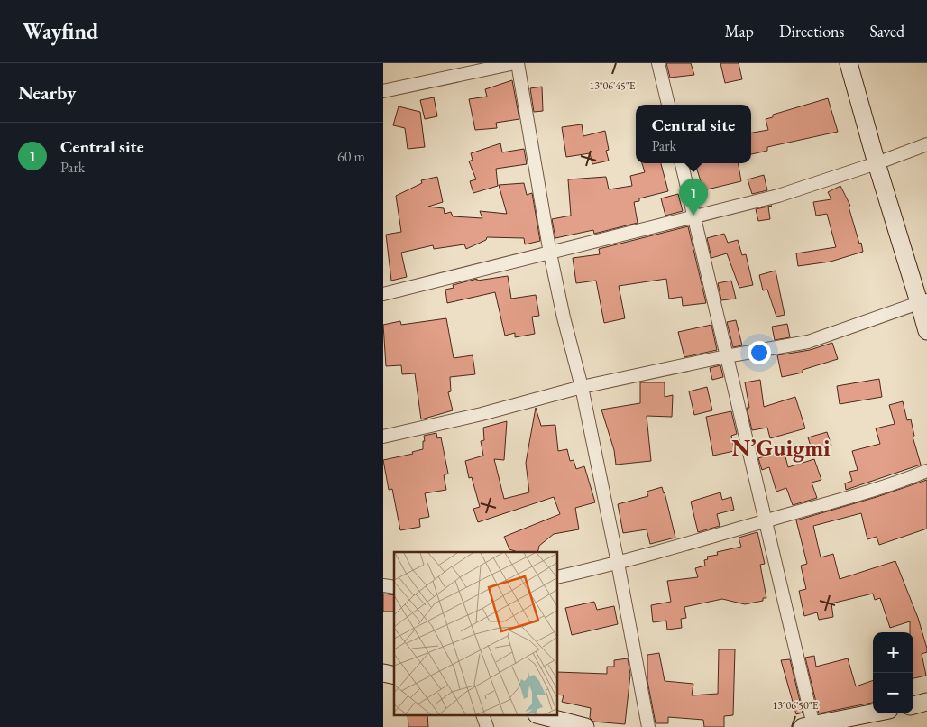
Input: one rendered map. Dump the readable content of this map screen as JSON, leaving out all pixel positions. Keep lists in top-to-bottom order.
{
  "districts": ["N’Guigmi"],
  "page": {
    "header": "Wayfind",
    "nav": ["Map", "Directions", "Saved"],
    "heading": "Nearby",
    "popup": ["Central site", "Park"],
    "list": [
      {
        "mark": "1",
        "name": "Central site",
        "note": "Park",
        "value": "60 m"
      }
    ],
    "pins": "1",
    "map_buttons": ["+", "−"]
  },
  "coordinates": ["13°06'45\"E", "13°06'50\"E"]
}
